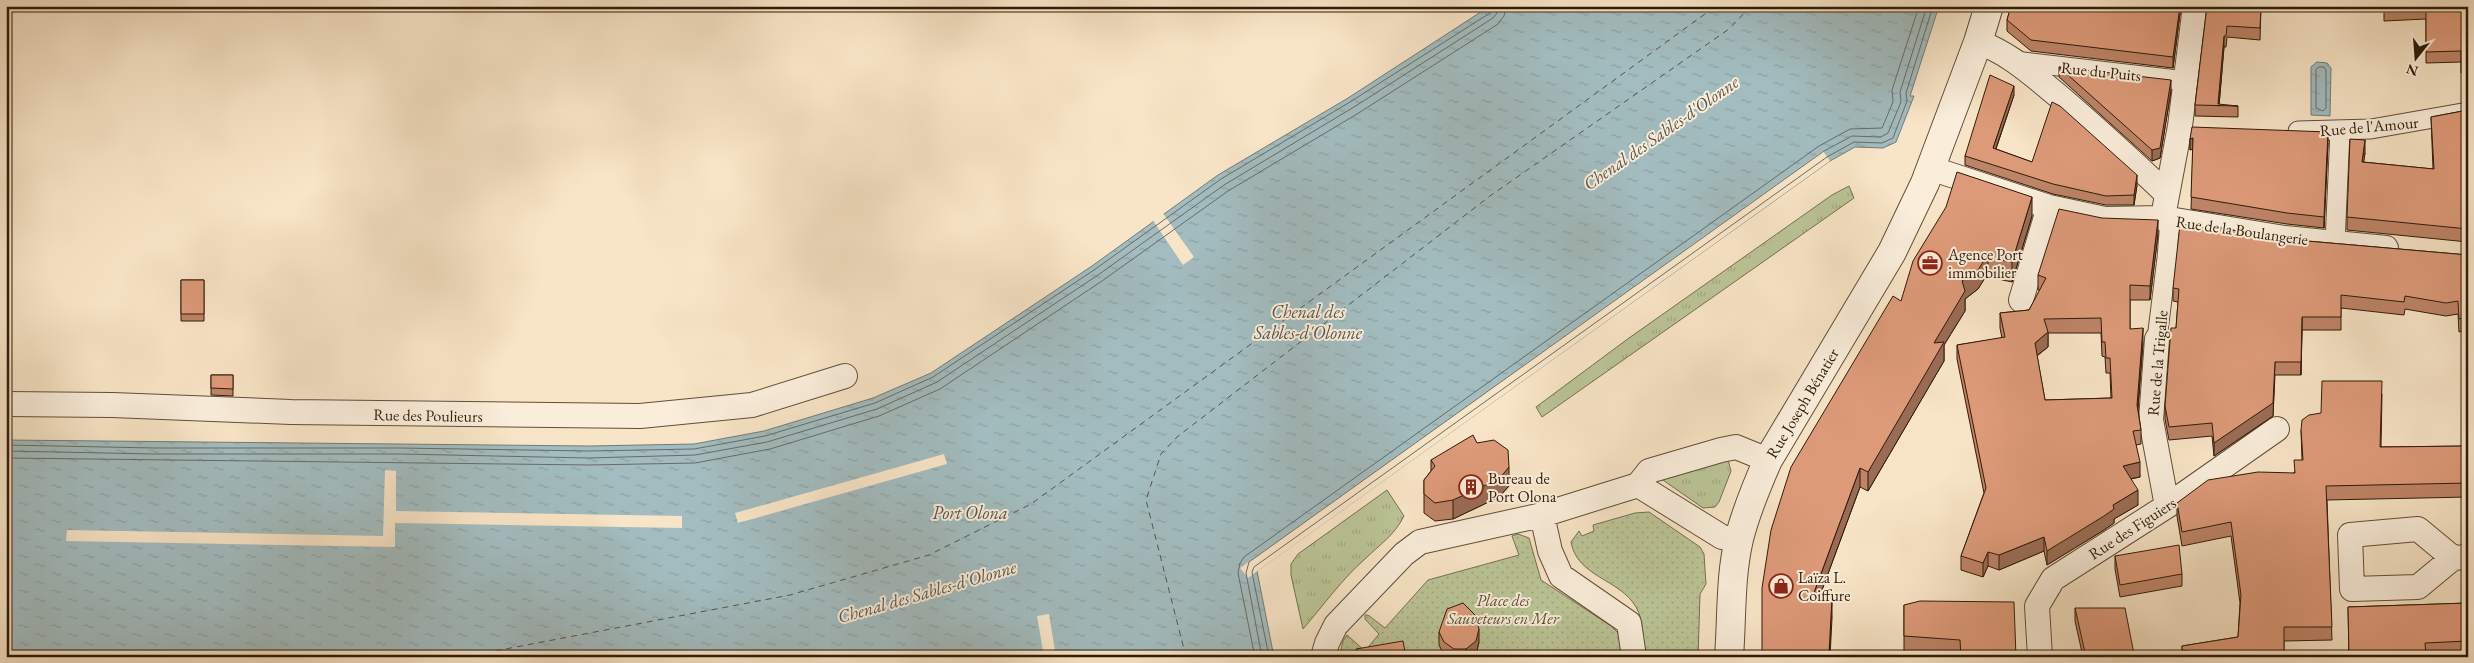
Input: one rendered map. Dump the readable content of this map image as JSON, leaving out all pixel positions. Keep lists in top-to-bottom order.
{
  "streets": {
    "street": [
      "Rue du Puits",
      "Rue de l'Amour",
      "Rue de la Boulangerie",
      "Rue de la Trigalle",
      "Rue Joseph Bénatier",
      "Rue des Poulieurs",
      "Rue des Figuiers"
    ]
  },
  "crossings": [
    ["Rue du Puits", "Rue de la Boulangerie"],
    ["Rue de la Boulangerie", "Rue de la Trigalle"],
    ["Rue de la Boulangerie", "Rue Joseph Bénatier"],
    ["Rue de la Trigalle", "Rue des Figuiers"]
  ],
  "water": ["Chenal des Sables-d'Olonne", "Port Olona"],
  "parks": ["Place des Sauveteurs en Mer"],
  "places": {
    "office": ["Agence Port immobilier"],
    "building": ["Bureau de Port Olona"],
    "shop": ["Laïza L. Coiffure"]
  },
  "north": "bottom"
}
